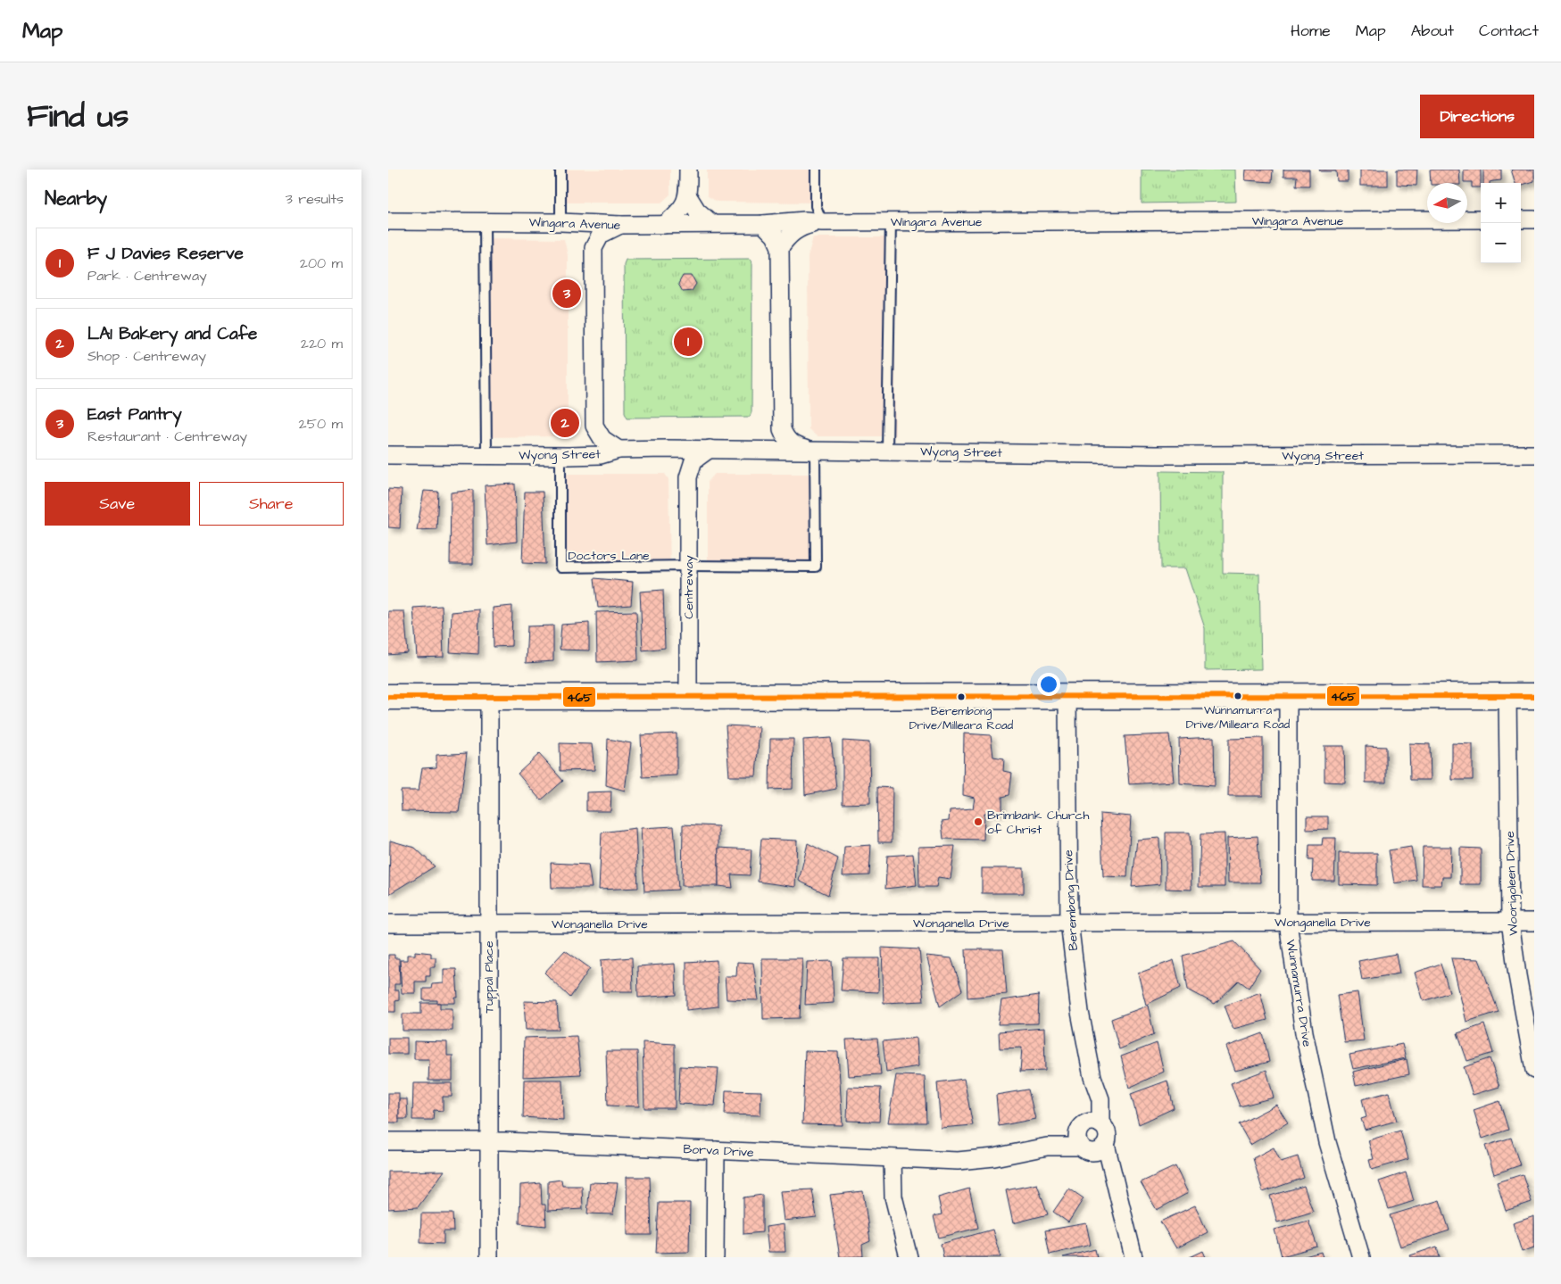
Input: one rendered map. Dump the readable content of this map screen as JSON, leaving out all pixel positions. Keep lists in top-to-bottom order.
{
  "streets": {
    "street": [
      "Wingara Avenue",
      "Wyong Street",
      "Centreway",
      "Woorigoleen Drive",
      "Berembong Drive",
      "Wonganella Drive",
      "Tuppal Place",
      "Wunnamurra Drive",
      "Borva Drive"
    ],
    "lane": ["Doctors Lane"]
  },
  "crossings": [
    ["Wyong Street", "Doctors Lane"],
    ["Wyong Street", "Centreway"],
    ["Doctors Lane", "Centreway"],
    ["Woorigoleen Drive", "Wonganella Drive"],
    ["Berembong Drive", "Wonganella Drive"],
    ["Berembong Drive", "Borva Drive"],
    ["Wonganella Drive", "Tuppal Place"],
    ["Wonganella Drive", "Wunnamurra Drive"],
    ["Tuppal Place", "Borva Drive"]
  ],
  "places": ["Wunnamurra Drive/Milleara Road", "Berembong Drive/Milleara Road", "Brimbank Church of Christ"],
  "lines": ["transit line 465"],
  "north": "left",
  "page": {
    "header": "Map",
    "nav": [
      "Home",
      "Map",
      "About",
      "Contact"
    ],
    "title": "Find us",
    "buttons": [
      "Directions",
      ["Save", "Share"]
    ],
    "heading": ["Nearby", "3 results"],
    "map_buttons": ["+", "−"],
    "list": [
      {
        "mark": "1",
        "name": "F J Davies Reserve",
        "note": "Park · Centreway",
        "value": "200 m"
      },
      {
        "mark": "2",
        "name": "LA1 Bakery and Cafe",
        "note": "Shop · Centreway",
        "value": "220 m"
      },
      {
        "mark": "3",
        "name": "East Pantry",
        "note": "Restaurant · Centreway",
        "value": "250 m"
      }
    ],
    "pins": ["3", "1", "2"]
  }
}
